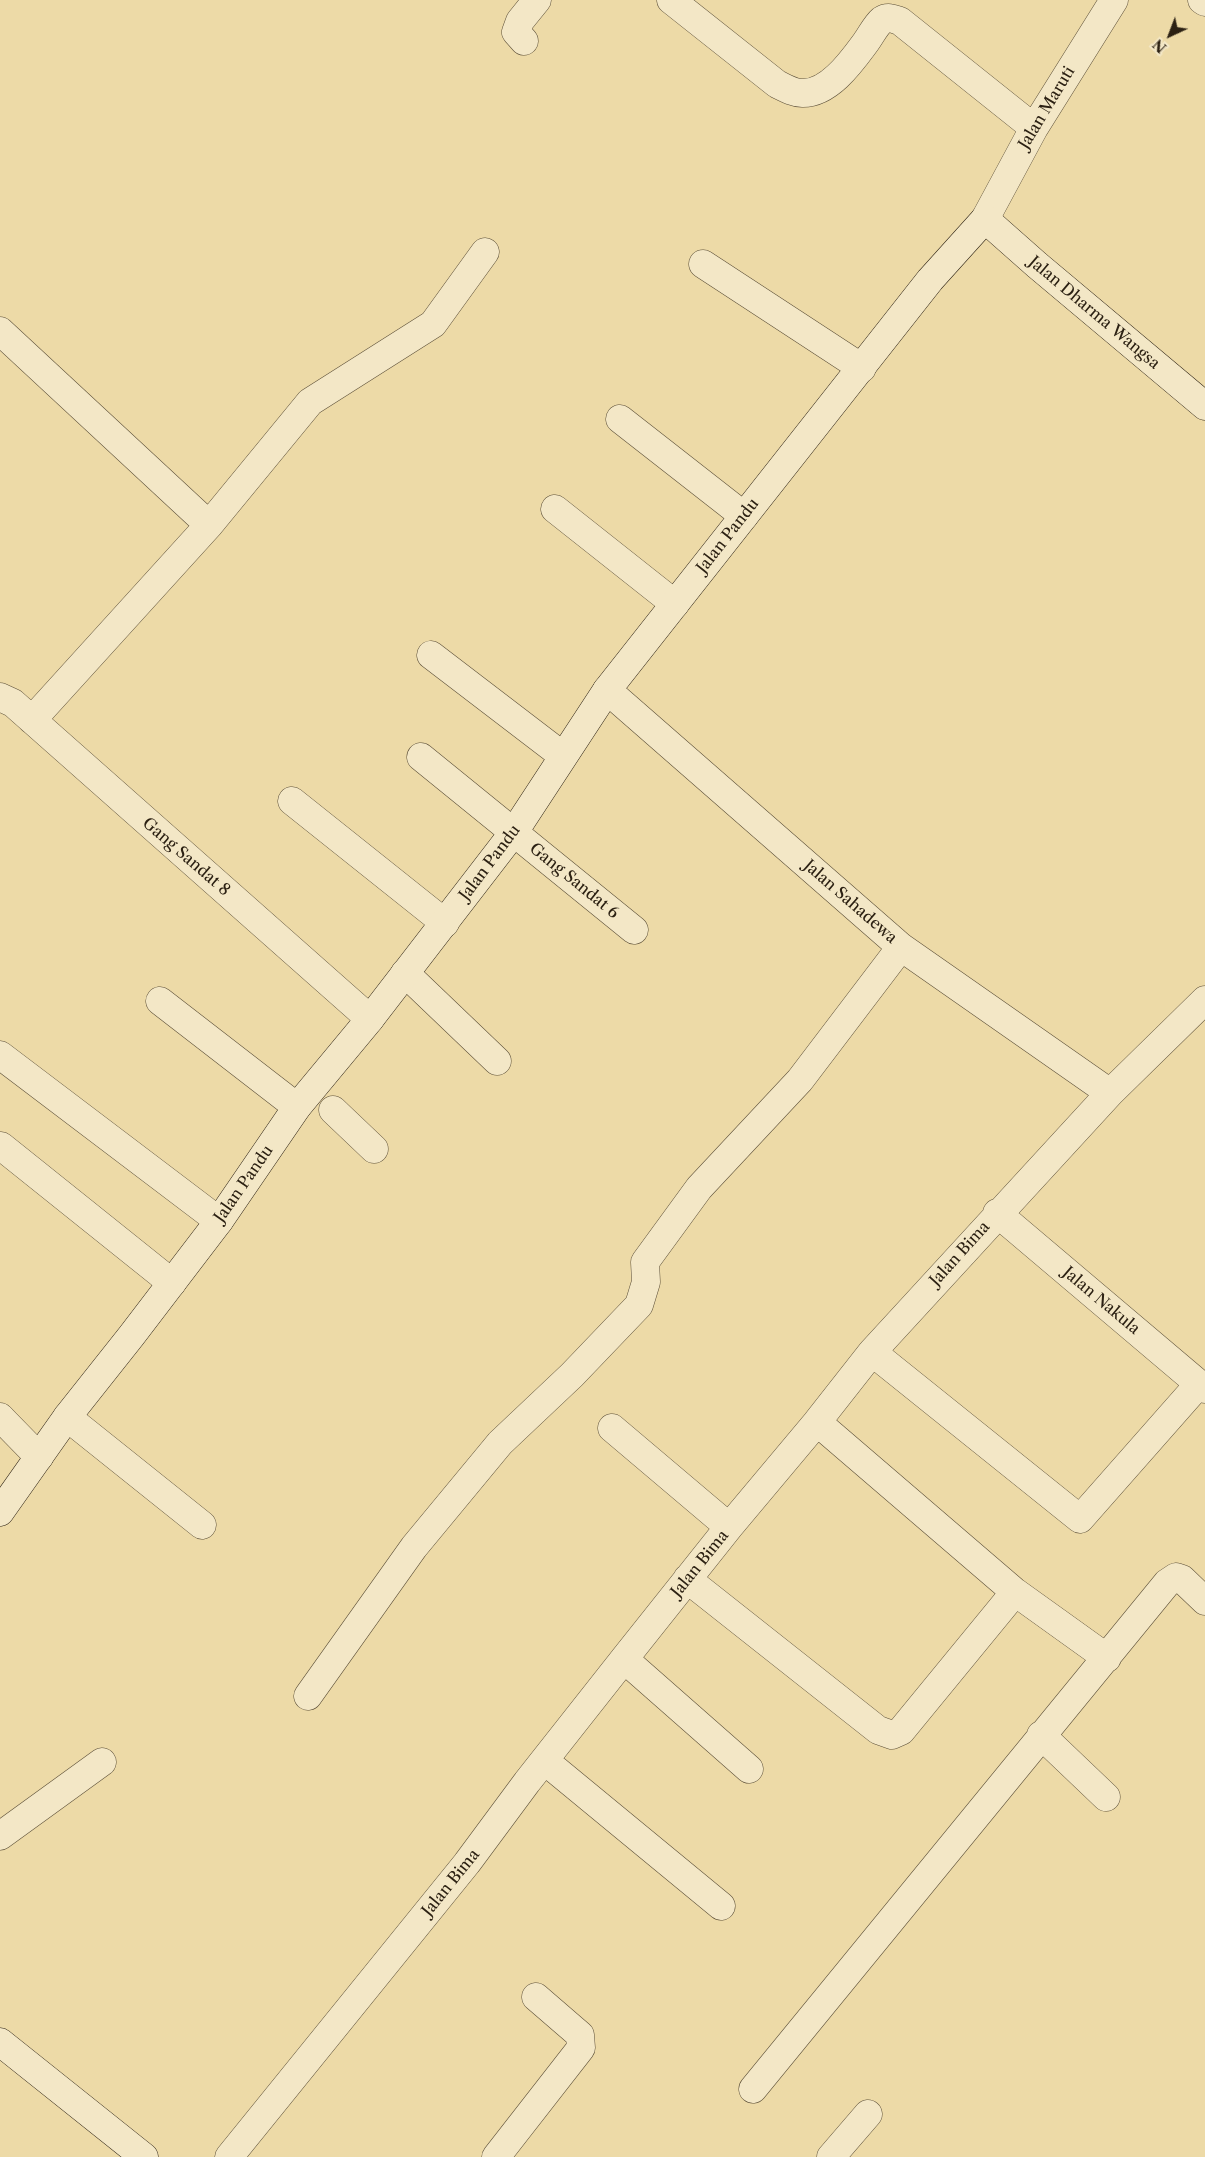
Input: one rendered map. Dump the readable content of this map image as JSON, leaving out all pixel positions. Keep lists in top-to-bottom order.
{
  "streets": {
    "street": [
      "Jalan Maruti",
      "Jalan Dharma Wangsa",
      "Jalan Pandu",
      "Gang Sandat 8",
      "Gang Sandat 6",
      "Jalan Sahadewa",
      "Jalan Bima",
      "Jalan Nakula"
    ]
  },
  "crossings": [
    ["Jalan Maruti", "Jalan Dharma Wangsa"],
    ["Jalan Maruti", "Jalan Pandu"],
    ["Jalan Dharma Wangsa", "Jalan Pandu"],
    ["Jalan Pandu", "Gang Sandat 8"],
    ["Jalan Pandu", "Gang Sandat 6"],
    ["Jalan Pandu", "Jalan Sahadewa"],
    ["Jalan Sahadewa", "Jalan Bima"],
    ["Jalan Bima", "Jalan Nakula"]
  ],
  "north": "bottom left"
}
